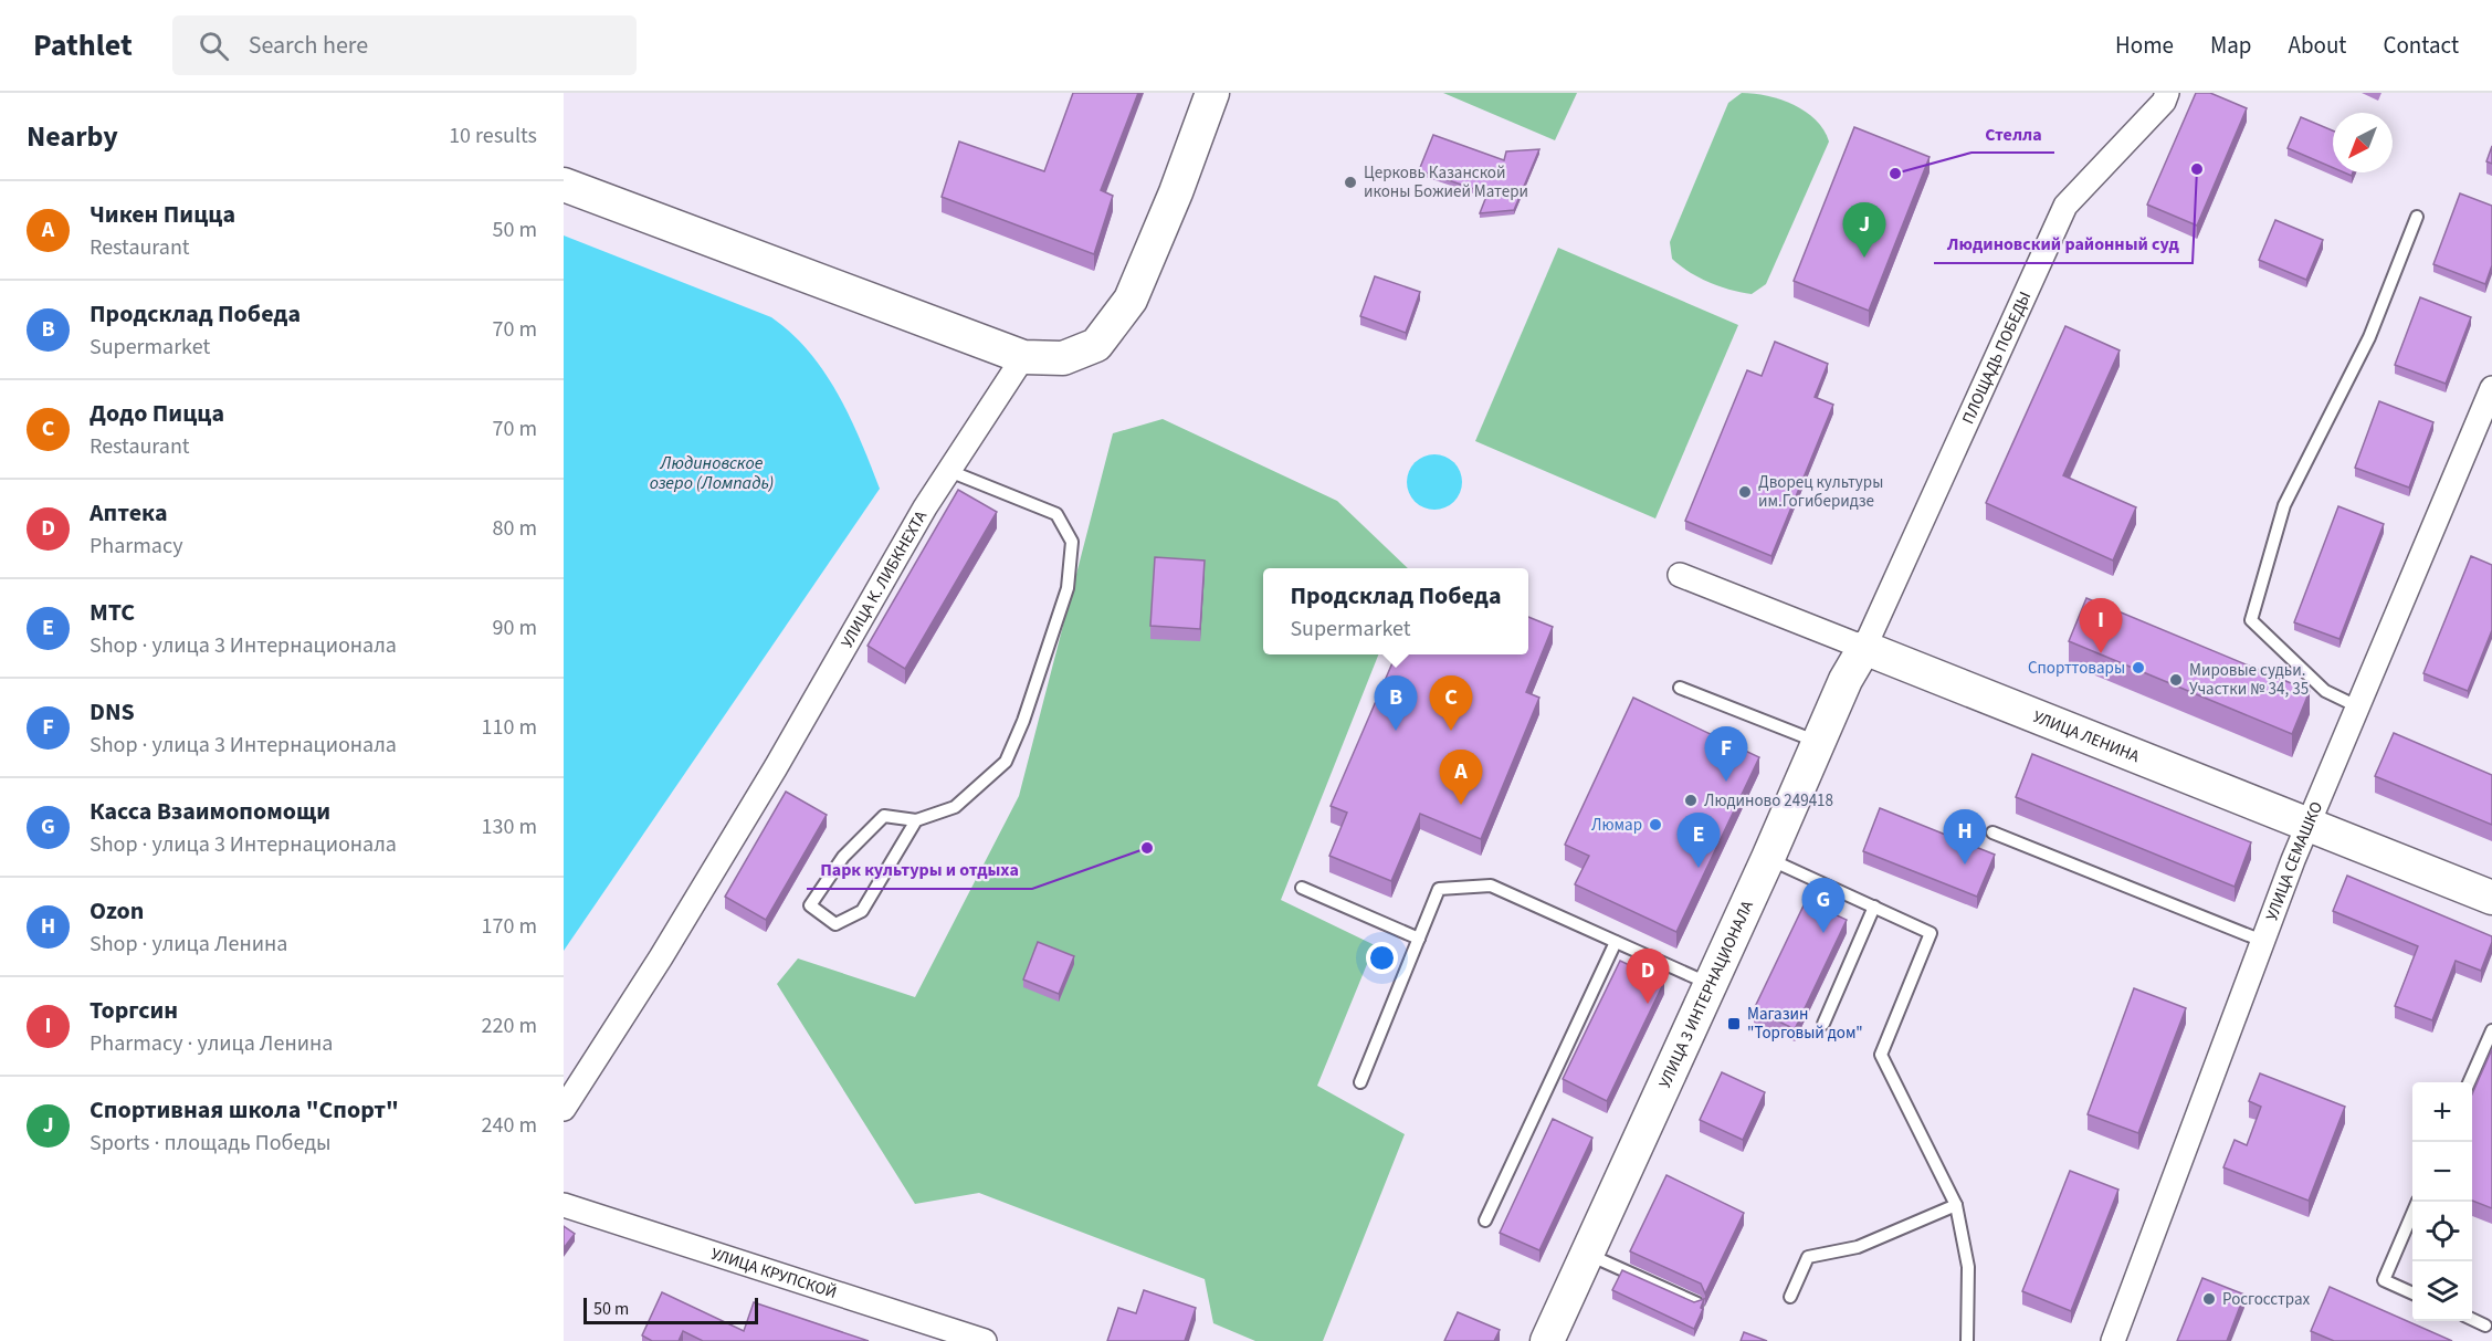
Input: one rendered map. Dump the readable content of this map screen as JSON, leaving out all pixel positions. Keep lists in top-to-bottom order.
{
  "streets": {
    "street": [
      "ПЛОЩАДЬ ПОБЕДЫ",
      "УЛИЦА К. ЛИБКНЕХТА",
      "УЛИЦА ЛЕНИНА",
      "УЛИЦА СЕМАШКО",
      "УЛИЦА 3 ИНТЕРНАЦИОНАЛА",
      "УЛИЦА КРУПСКОЙ"
    ]
  },
  "crossings": [
    ["ПЛОЩАДЬ ПОБЕДЫ", "УЛИЦА ЛЕНИНА"],
    ["ПЛОЩАДЬ ПОБЕДЫ", "УЛИЦА 3 ИНТЕРНАЦИОНАЛА"],
    ["УЛИЦА ЛЕНИНА", "УЛИЦА СЕМАШКО"],
    ["УЛИЦА ЛЕНИНА", "УЛИЦА 3 ИНТЕРНАЦИОНАЛА"]
  ],
  "water": ["Людиновское озеро (Ломпадь)"],
  "places": {
    "other": [
      "Людиновский районный суд",
      "Стелла",
      "Церковь Казанской иконы Божией Матери",
      "Дворец культуры им.Гогиберидзе",
      "Спорттовары",
      "Мировые судьи. Участки № 34, 35",
      "Людиново 249418",
      "Люмар",
      "Парк культуры и отдыха",
      "Росгосстрах"
    ],
    "transit": ["Магазин \"Торговый дом\""]
  },
  "scale_bar": "50 m",
  "north": "bottom left",
  "page": {
    "header": "Pathlet",
    "search": "Search here",
    "nav": [
      "Home",
      "Map",
      "About",
      "Contact"
    ],
    "heading": ["Nearby", "10 results"],
    "list": [
      {
        "mark": "A",
        "name": "Чикен Пицца",
        "note": "Restaurant",
        "value": "50 m"
      },
      {
        "mark": "B",
        "name": "Продсклад Победа",
        "note": "Supermarket",
        "value": "70 m"
      },
      {
        "mark": "C",
        "name": "Додо Пицца",
        "note": "Restaurant",
        "value": "70 m"
      },
      {
        "mark": "D",
        "name": "Аптека",
        "note": "Pharmacy",
        "value": "80 m"
      },
      {
        "mark": "E",
        "name": "МТС",
        "note": "Shop · улица 3 Интернационала",
        "value": "90 m"
      },
      {
        "mark": "F",
        "name": "DNS",
        "note": "Shop · улица 3 Интернационала",
        "value": "110 m"
      },
      {
        "mark": "G",
        "name": "Касса Взаимопомощи",
        "note": "Shop · улица 3 Интернационала",
        "value": "130 m"
      },
      {
        "mark": "H",
        "name": "Ozon",
        "note": "Shop · улица Ленина",
        "value": "170 m"
      },
      {
        "mark": "I",
        "name": "Торгсин",
        "note": "Pharmacy · улица Ленина",
        "value": "220 m"
      },
      {
        "mark": "J",
        "name": "Спортивная школа \"Спорт\"",
        "note": "Sports · площадь Победы",
        "value": "240 m"
      }
    ],
    "pins": [
      "J",
      "I",
      "B",
      "C",
      "F",
      "A",
      "H",
      "E",
      "G",
      "D"
    ],
    "popup": ["Продсклад Победа", "Supermarket"],
    "map_buttons": ["+", "−"],
    "scale": "50 m"
  }
}
